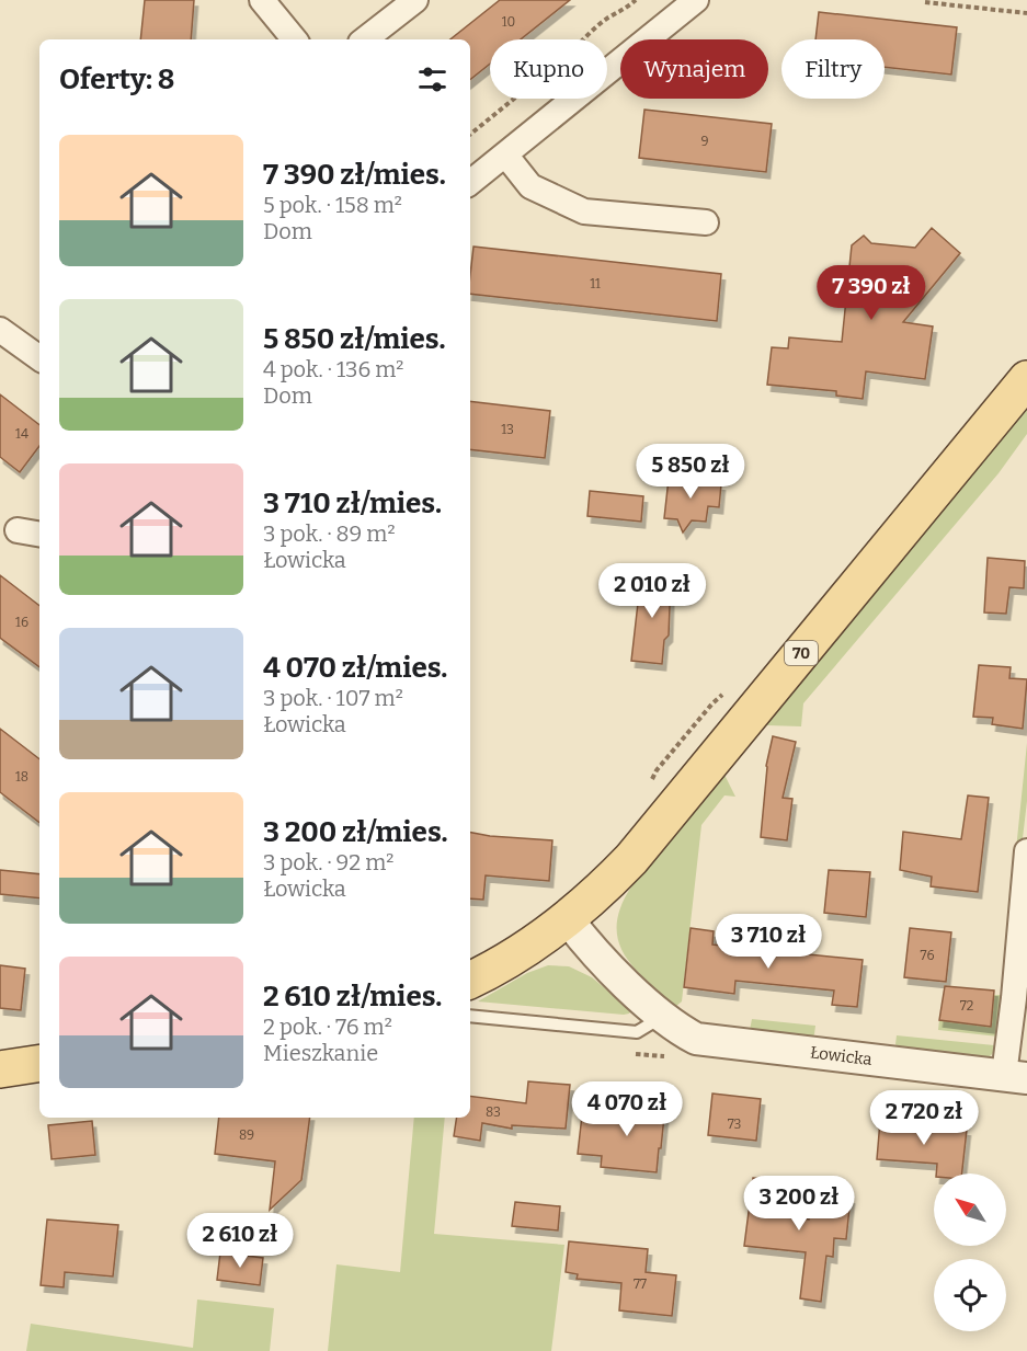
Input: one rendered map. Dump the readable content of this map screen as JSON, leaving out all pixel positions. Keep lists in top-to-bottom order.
{
  "streets": {
    "main road": ["70"],
    "street": ["Łowicka"]
  },
  "crossings": [
    ["70", "Łowicka"]
  ],
  "house_numbers": [
    "10",
    "9",
    "11",
    "13",
    "14",
    "16",
    "18",
    "76",
    "72",
    "83",
    "73",
    "89",
    "77"
  ],
  "north": "top left",
  "page": {
    "chip": ["Kupno", "Wynajem", "Filtry"],
    "heading": "Oferty: 8",
    "list": [
      {
        "name": "7 390 zł/mies.",
        "note": "5 pok. · 158 m² · Dom"
      },
      {
        "name": "5 850 zł/mies.",
        "note": "4 pok. · 136 m² · Dom"
      },
      {
        "name": "3 710 zł/mies.",
        "note": "3 pok. · 89 m² · Łowicka"
      },
      {
        "name": "4 070 zł/mies.",
        "note": "3 pok. · 107 m² · Łowicka"
      },
      {
        "name": "3 200 zł/mies.",
        "note": "3 pok. · 92 m² · Łowicka"
      },
      {
        "name": "2 610 zł/mies.",
        "note": "2 pok. · 76 m² · Mieszkanie"
      }
    ],
    "price": [
      "7 390 zł",
      "5 850 zł",
      "2 010 zł",
      "3 710 zł",
      "4 070 zł",
      "2 720 zł",
      "3 200 zł",
      "2 610 zł"
    ]
  }
}
